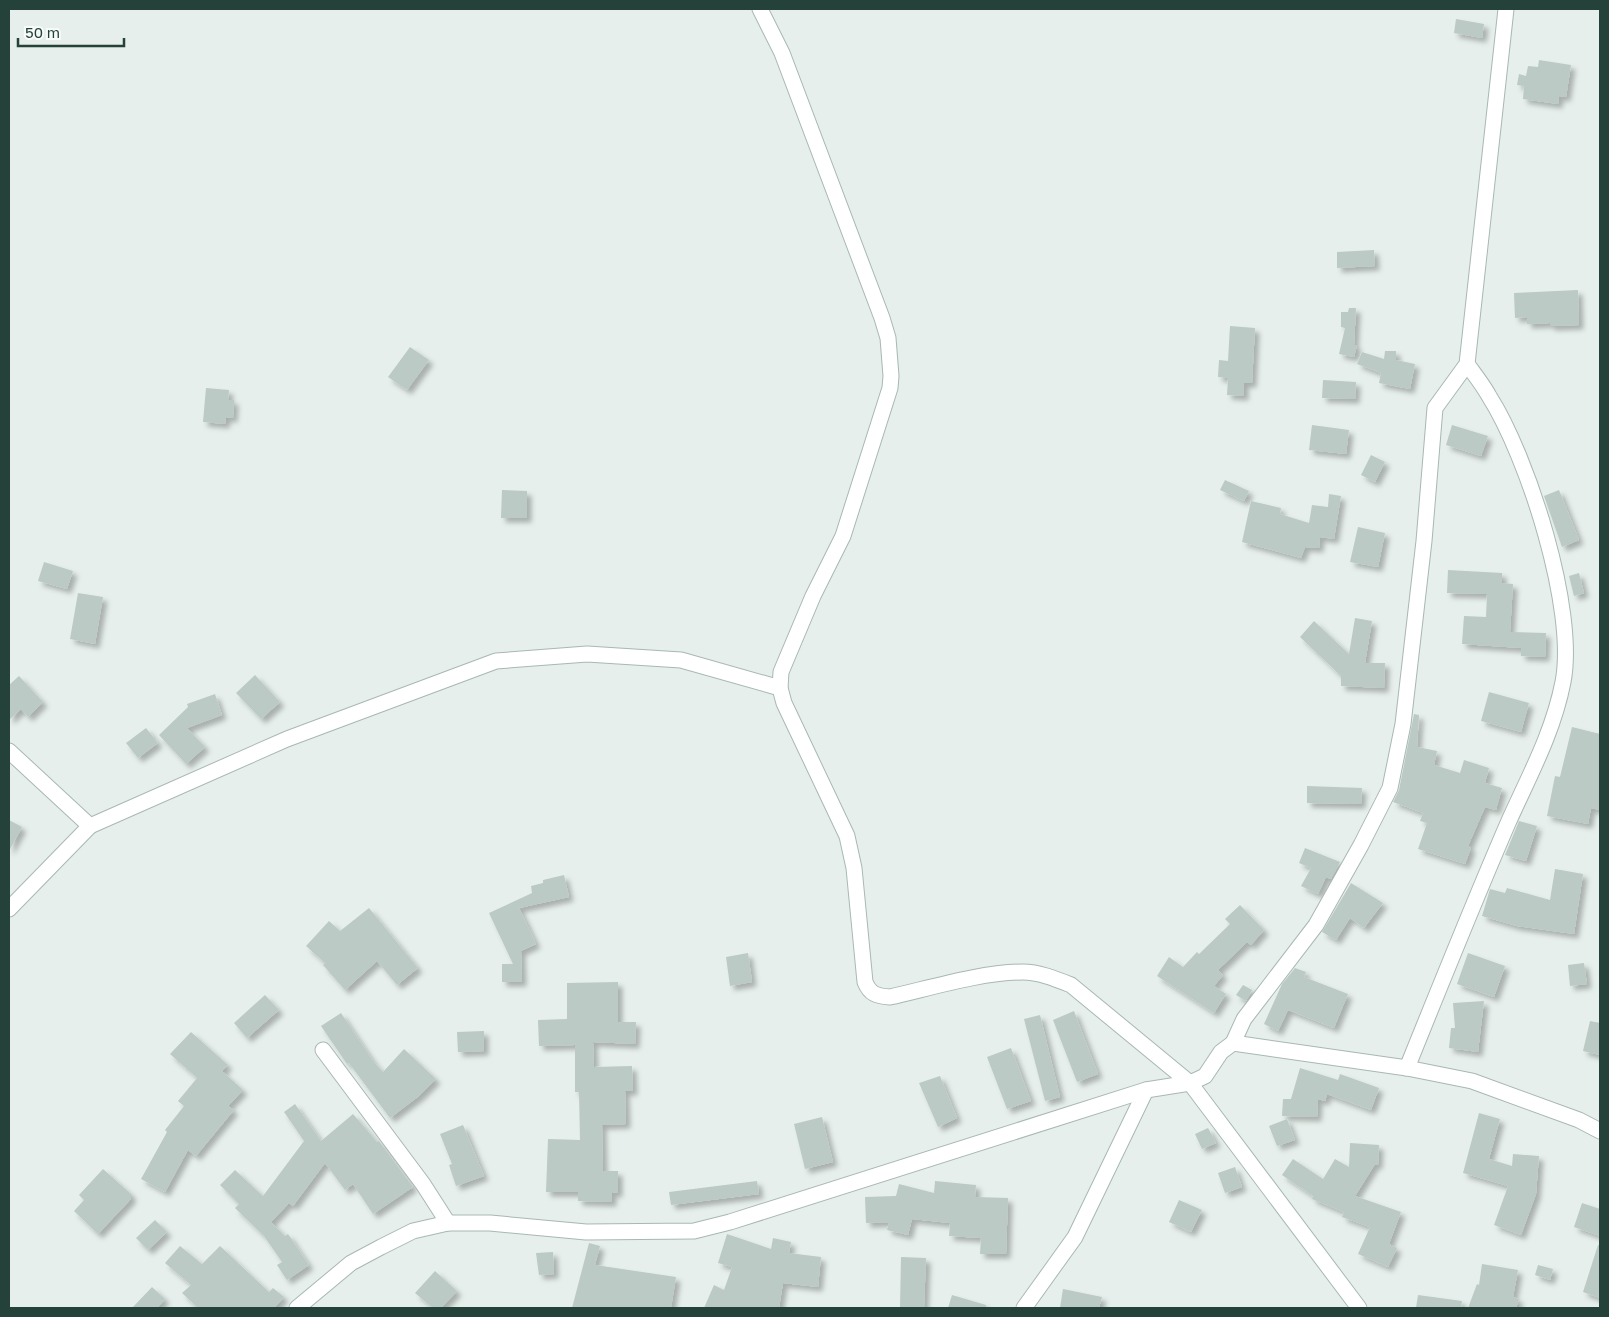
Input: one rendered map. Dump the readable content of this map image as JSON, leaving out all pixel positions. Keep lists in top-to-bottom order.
{
  "scale_bar": "50 m"
}
